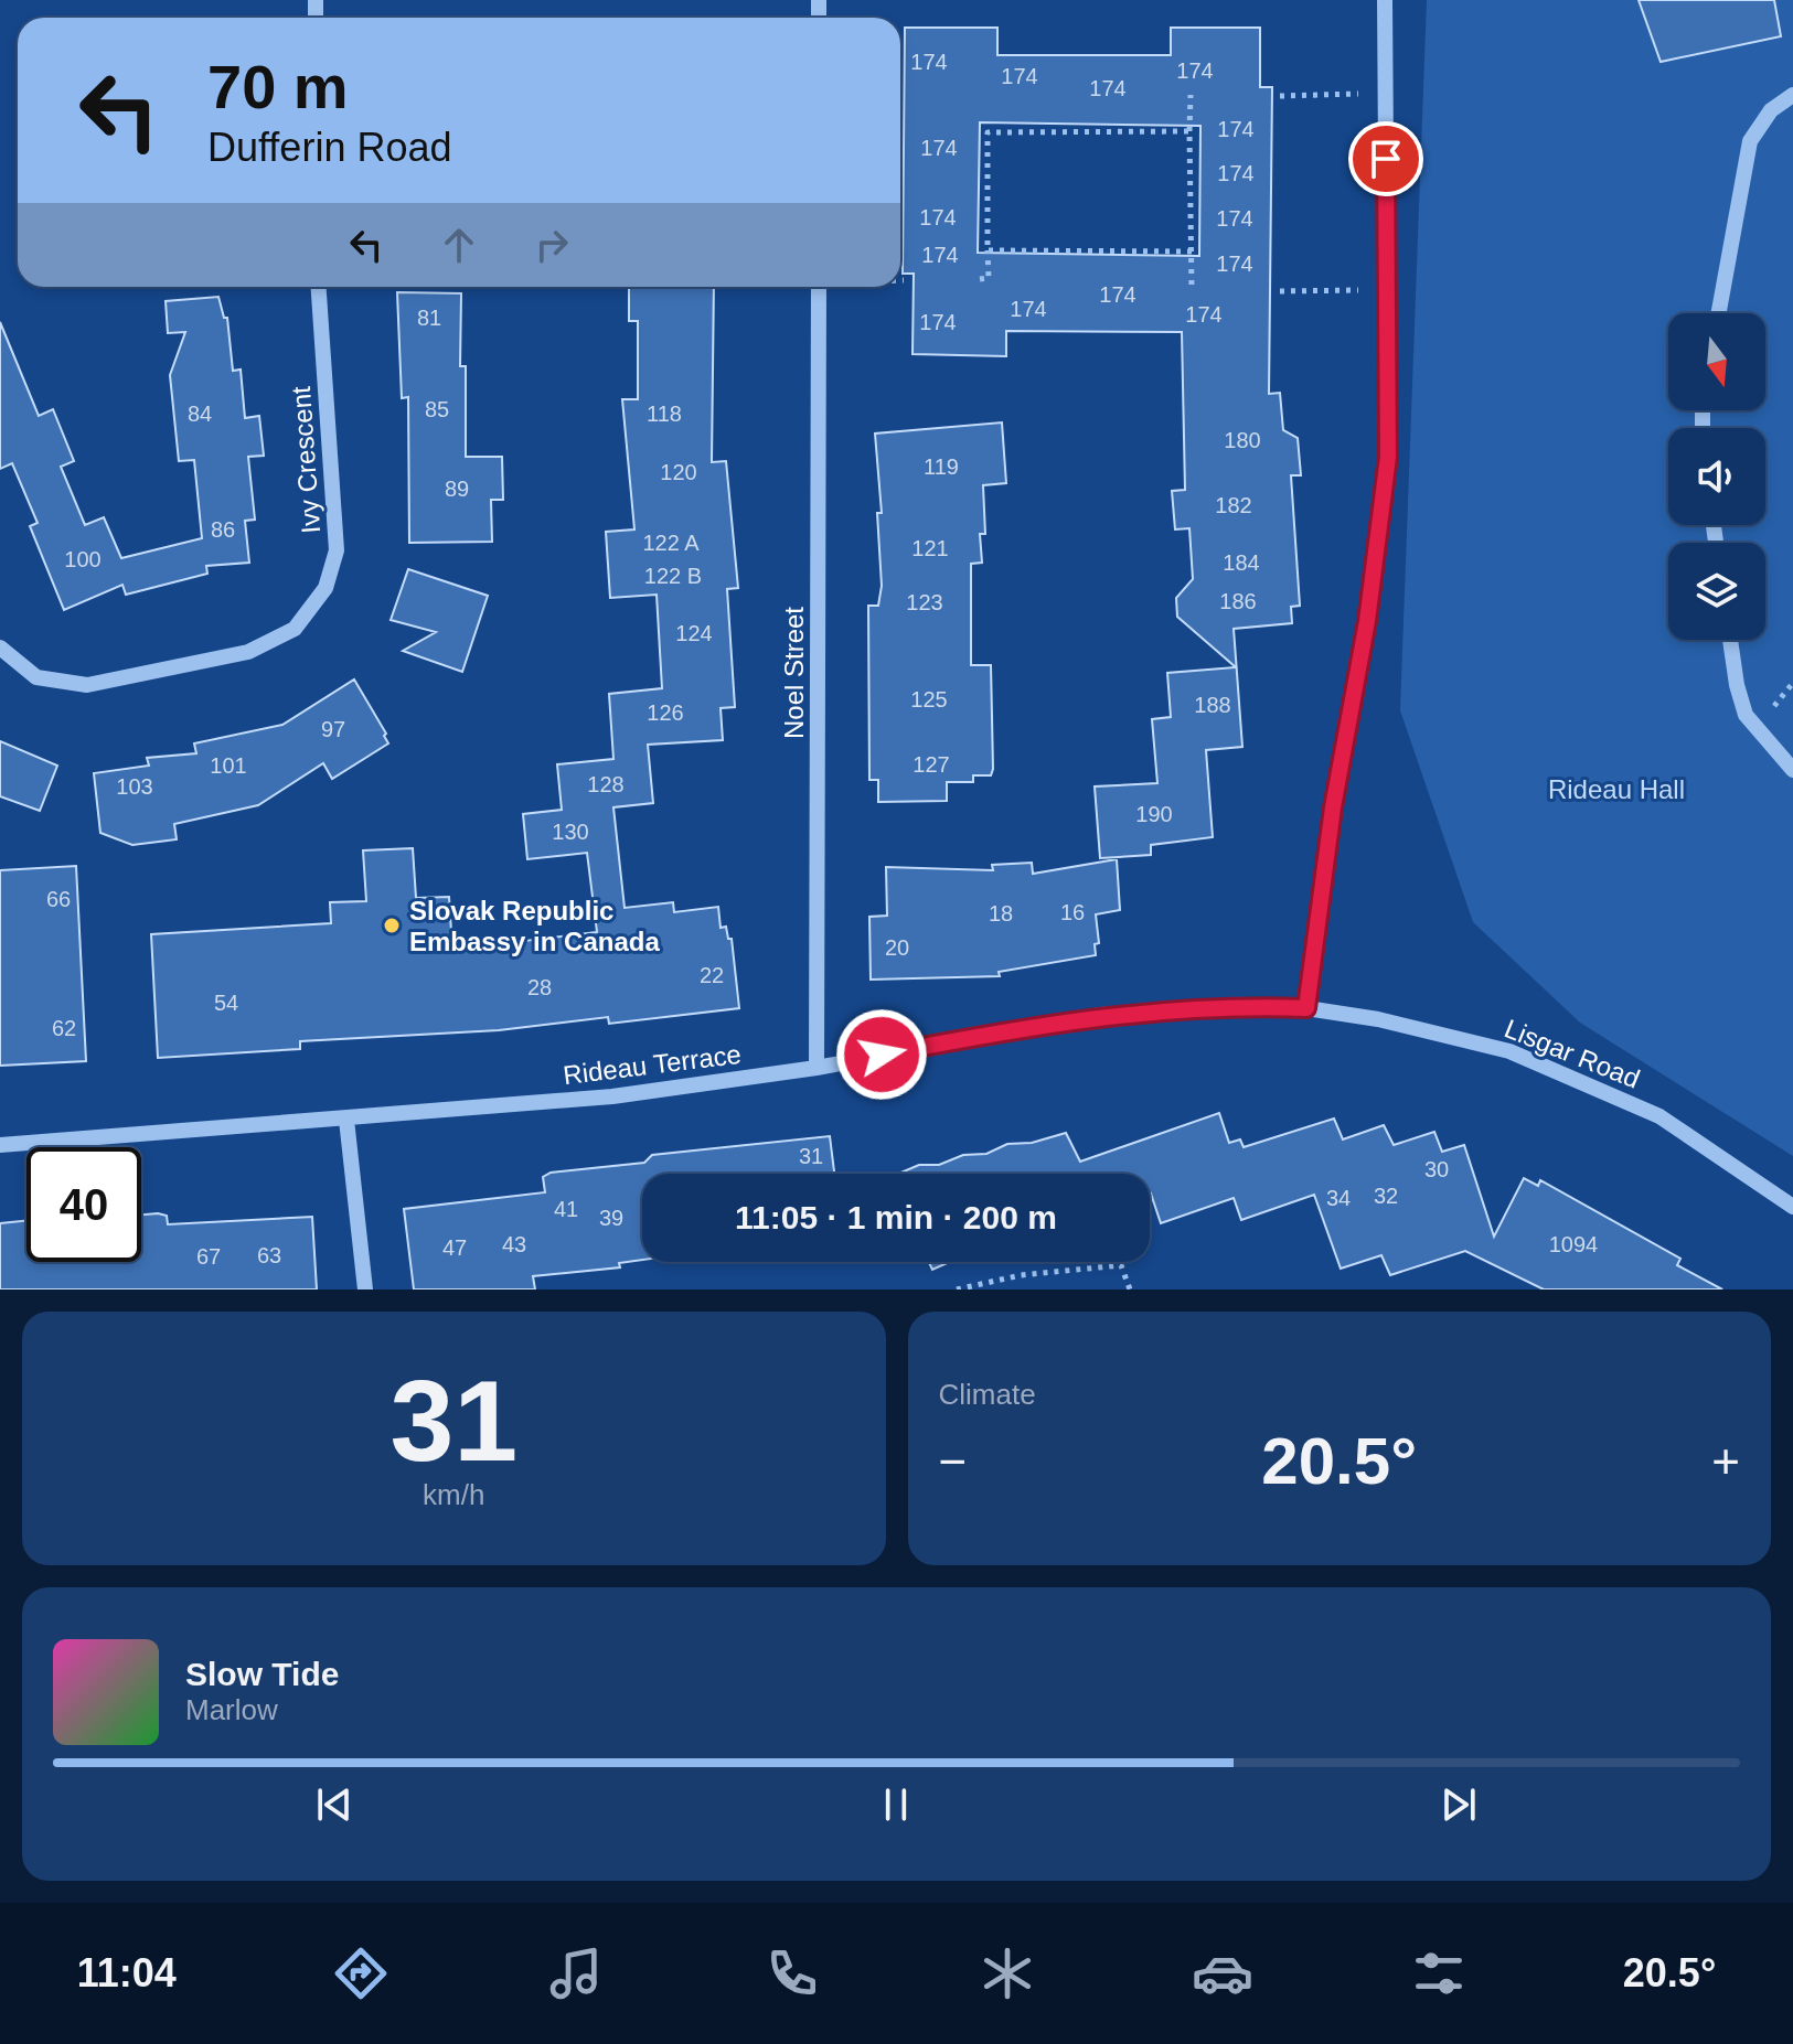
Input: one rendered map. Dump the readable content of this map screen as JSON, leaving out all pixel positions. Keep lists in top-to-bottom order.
{
  "streets": {
    "street": [
      "Ivy Crescent",
      "Noel Street",
      "Lisgar Road",
      "Rideau Terrace"
    ]
  },
  "crossings": [
    ["Noel Street", "Rideau Terrace"],
    ["Lisgar Road", "Rideau Terrace"]
  ],
  "parks": ["Rideau Hall"],
  "places": ["Slovak Republic Embassy in Canada"],
  "house_numbers": [
    "174",
    "174",
    "174",
    "174",
    "174",
    "174",
    "174",
    "174",
    "174",
    "174",
    "174",
    "174",
    "174",
    "174",
    "81",
    "174",
    "85",
    "84",
    "118",
    "180",
    "119",
    "120",
    "89",
    "182",
    "86",
    "122 A",
    "121",
    "100",
    "184",
    "122 B",
    "186",
    "123",
    "124",
    "125",
    "188",
    "126",
    "97",
    "127",
    "101",
    "128",
    "103",
    "190",
    "130",
    "66",
    "16",
    "18",
    "20",
    "22",
    "28",
    "54",
    "62",
    "31",
    "30",
    "32",
    "34",
    "41",
    "39",
    "43",
    "1094",
    "47",
    "63",
    "67"
  ],
  "north": "bottom",
  "page": {
    "turn": ["70 m", "Dufferin Road"],
    "limit": "40",
    "trip": "11:05 · 1 min · 200 m",
    "tile": [
      ["31", "km/h"],
      "Climate"
    ],
    "heat": ["−", "20.5°", "+"],
    "song": ["Slow Tide", "Marlow"],
    "tabs": ["11:04", "20.5°"]
  }
}
